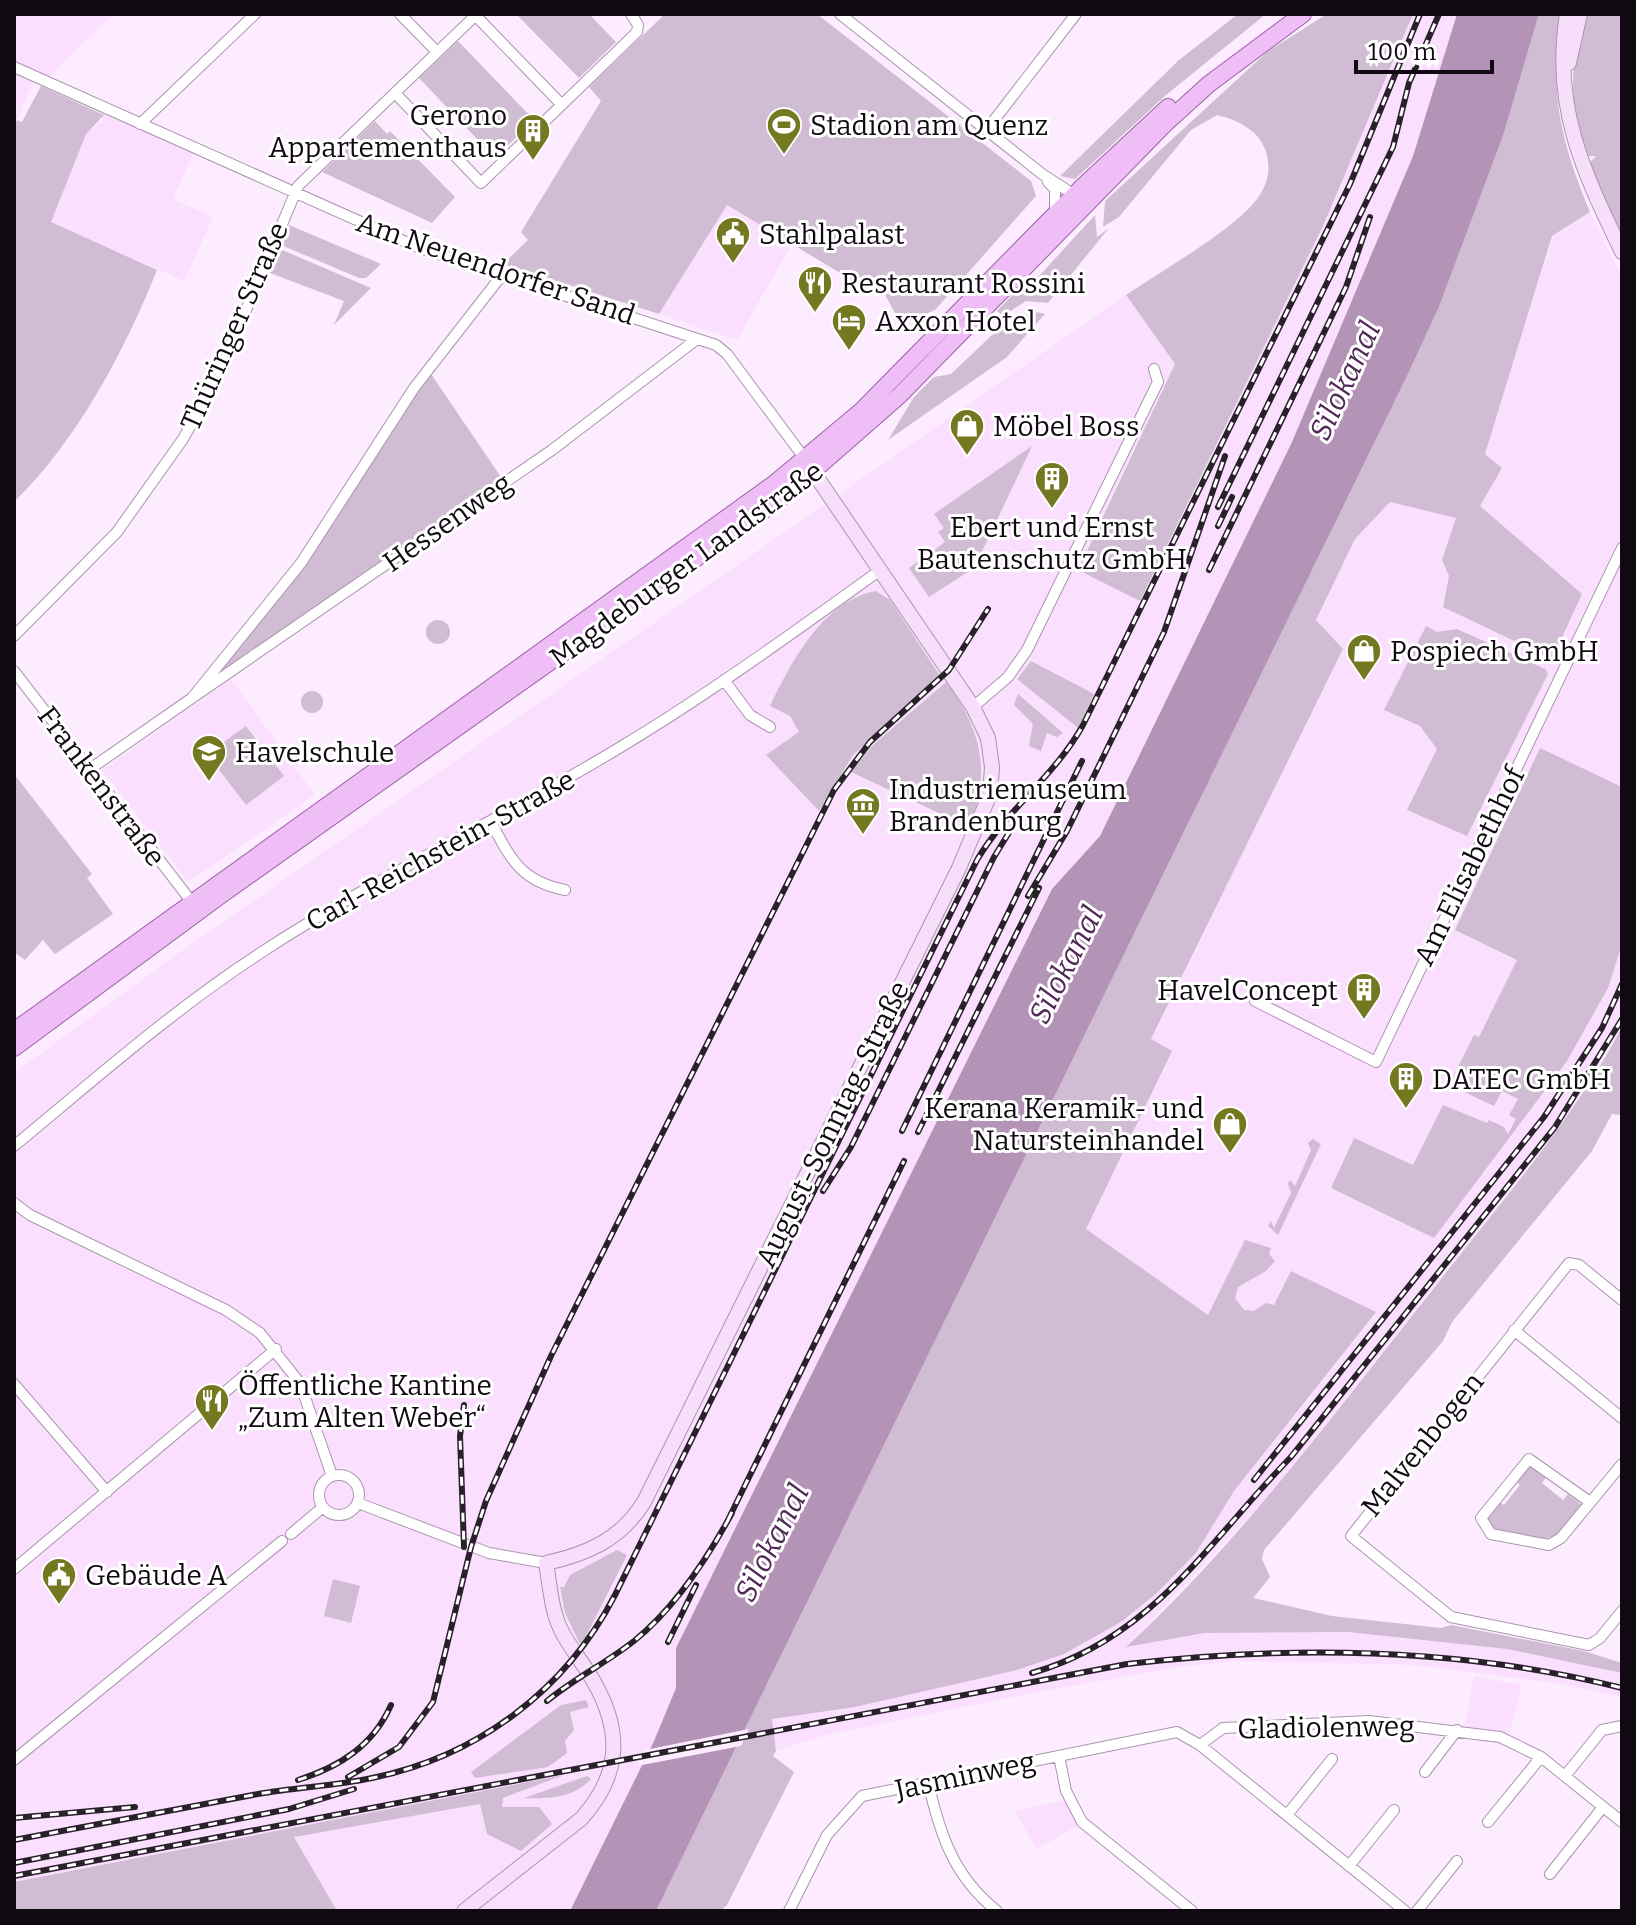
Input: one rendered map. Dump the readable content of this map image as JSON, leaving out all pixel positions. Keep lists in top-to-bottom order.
{
  "streets": {
    "main road": ["Magdeburger Landstraße"],
    "street": [
      "Am Neuendorfer Sand",
      "Thüringer Straße",
      "Hessenweg",
      "Frankenstraße",
      "Carl-Reichstein-Straße",
      "Am Elisabethhof",
      "August-Sonntag-Straße",
      "Malvenbogen",
      "Gladiolenweg",
      "Jasminweg"
    ]
  },
  "crossings": [
    ["Am Neuendorfer Sand", "Thüringer Straße"],
    ["Am Neuendorfer Sand", "Hessenweg"],
    ["Am Neuendorfer Sand", "Magdeburger Landstraße"],
    ["Am Neuendorfer Sand", "August-Sonntag-Straße"],
    ["Hessenweg", "Frankenstraße"],
    ["Magdeburger Landstraße", "Frankenstraße"],
    ["Magdeburger Landstraße", "August-Sonntag-Straße"],
    ["Carl-Reichstein-Straße", "August-Sonntag-Straße"],
    ["Gladiolenweg", "Jasminweg"]
  ],
  "water": ["Silokanal"],
  "places": {
    "sports": ["Stadion am Quenz"],
    "building": [
      "Gerono Appartementhaus",
      "Ebert und Ernst Bautenschutz GmbH",
      "HavelConcept",
      "DATEC GmbH"
    ],
    "public building": ["Stahlpalast", "Gebäude A"],
    "restaurant": ["Restaurant Rossini", "Öffentliche Kantine „Zum Alten Weber“"],
    "hotel": ["Axxon Hotel"],
    "shop": ["Möbel Boss", "Pospiech GmbH", "Kerana Keramik- und Natursteinhandel"],
    "school or university": ["Havelschule"],
    "museum": ["Industriemuseum Brandenburg"]
  },
  "scale_bar": "100 m"
}
